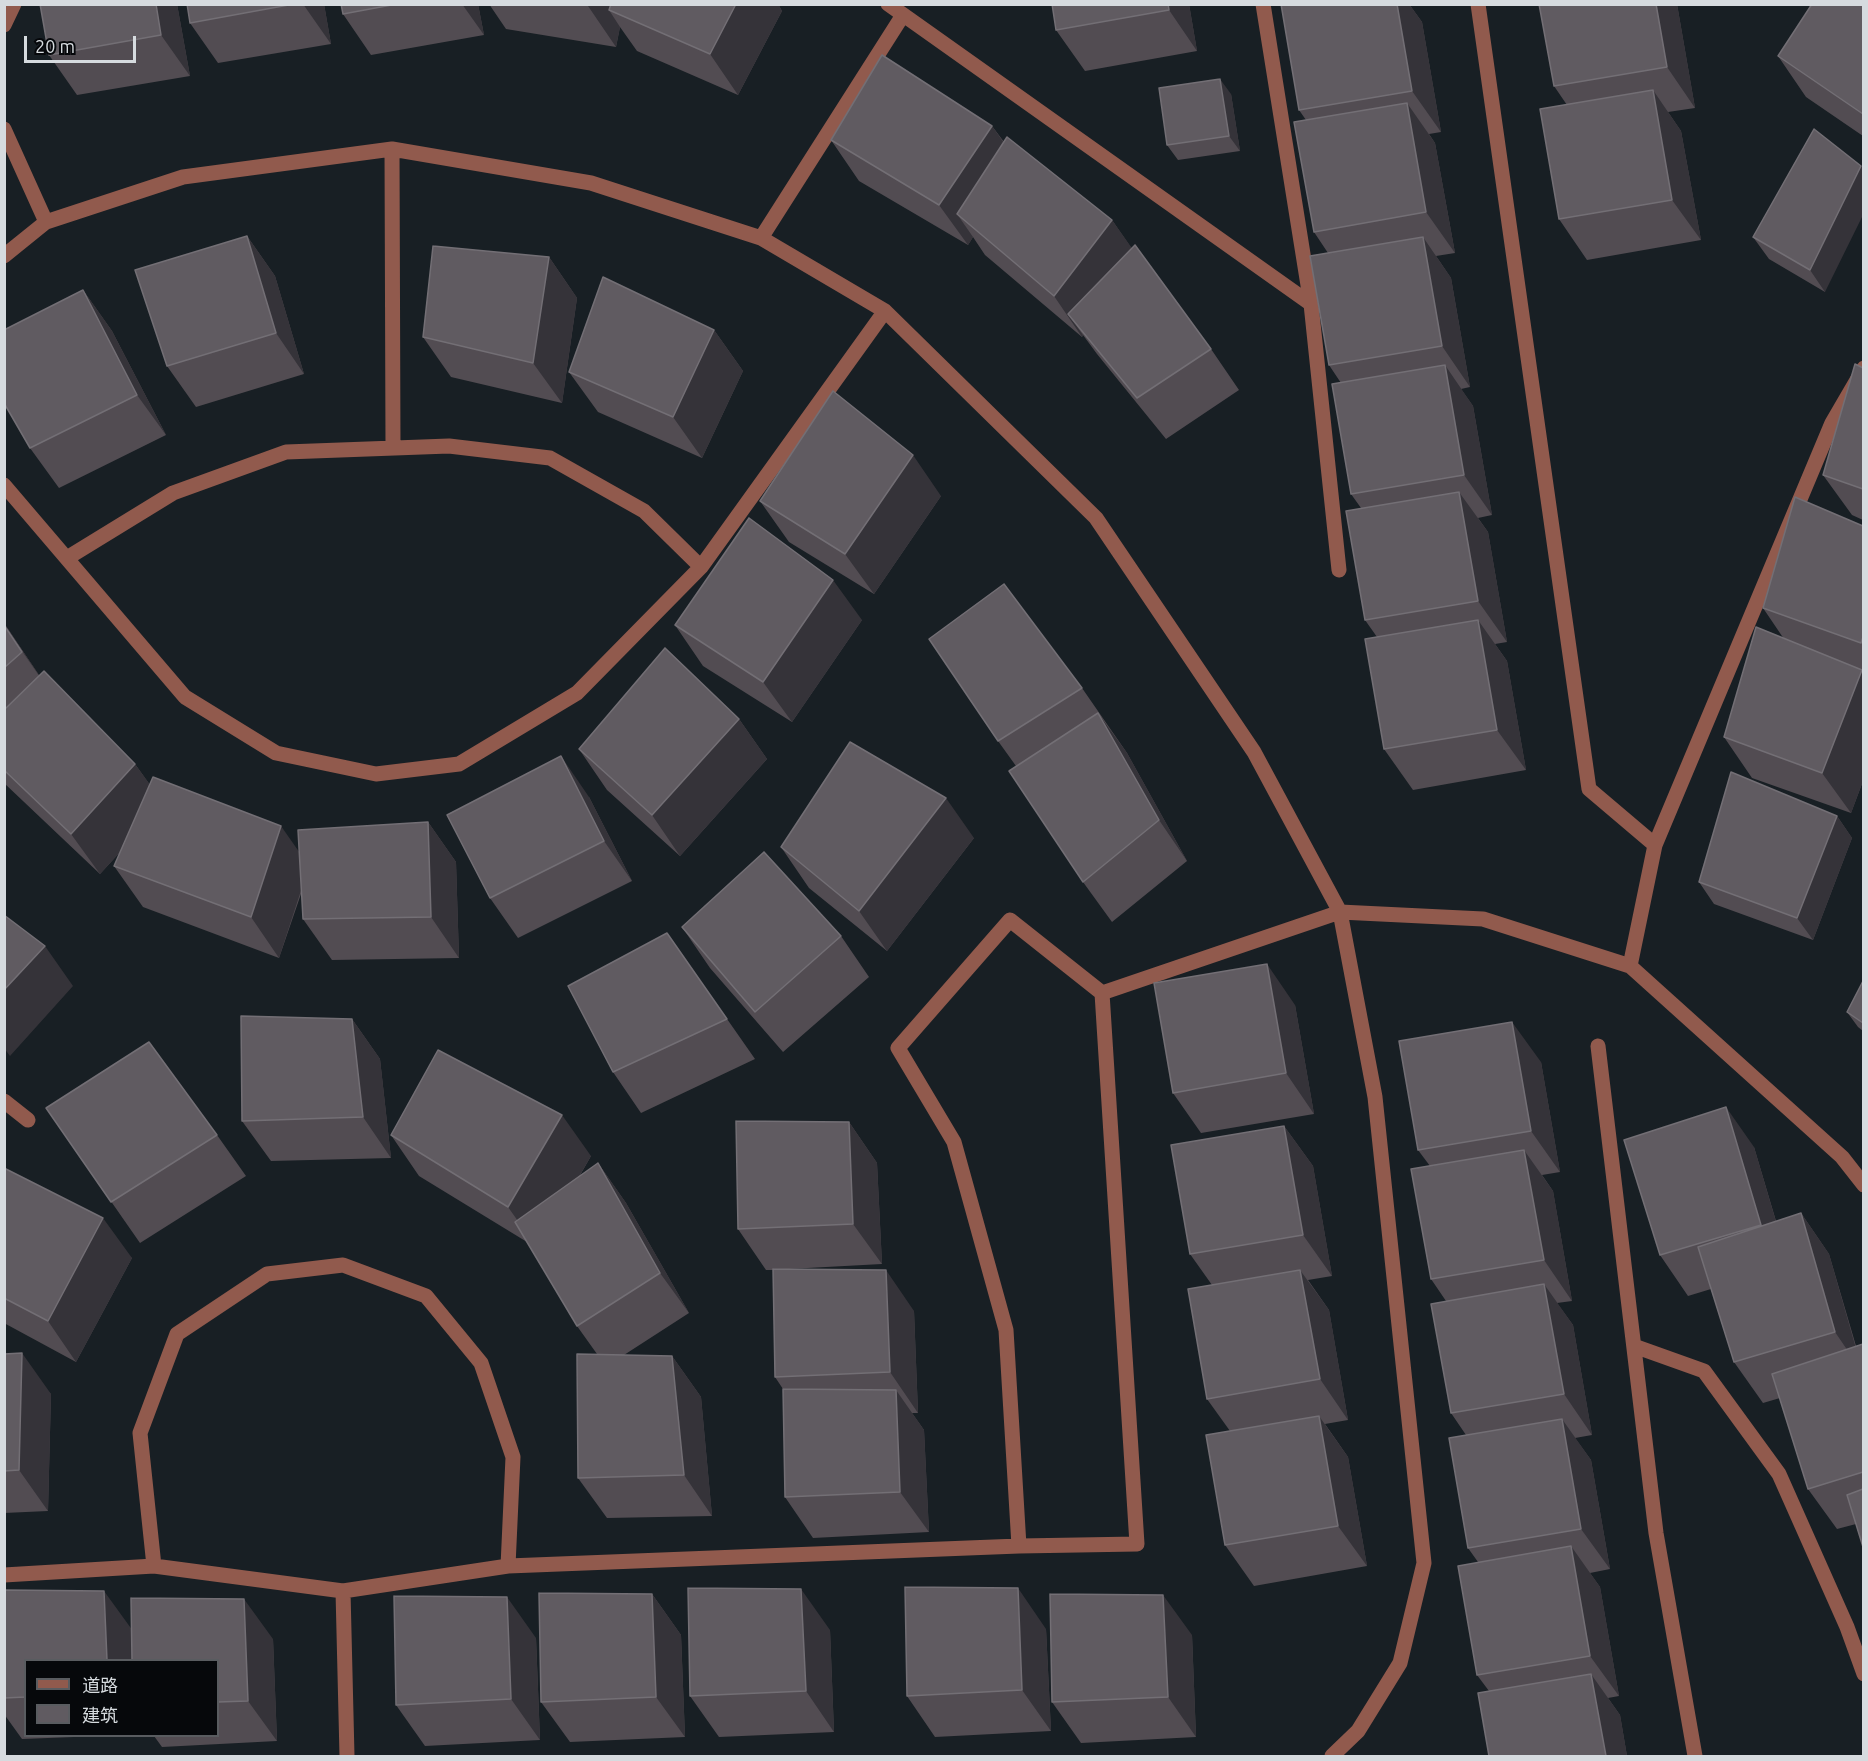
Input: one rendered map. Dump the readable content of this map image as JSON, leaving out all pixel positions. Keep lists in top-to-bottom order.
{
  "legend": ["道路", "建筑"],
  "scale_bar": "20 m"
}
